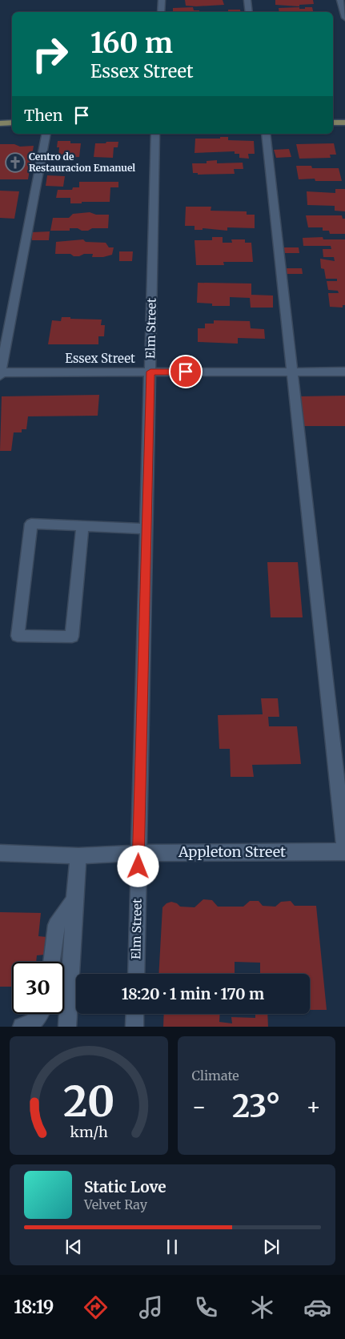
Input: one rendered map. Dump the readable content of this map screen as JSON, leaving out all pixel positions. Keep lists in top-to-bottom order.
{
  "streets": {
    "street": ["Elm Street", "Essex Street", "Appleton Street"]
  },
  "crossings": [
    ["Elm Street", "Essex Street"],
    ["Elm Street", "Appleton Street"]
  ],
  "places": {
    "church": ["Centro de Restauracion Emanuel"]
  },
  "page": {
    "turn": ["160 m", "Essex Street"],
    "then": "Then",
    "limit": "30",
    "trip": "18:20 · 1 min · 170 m",
    "tile": "Climate",
    "heat": ["−", "23°", "+"],
    "song": ["Static Love", "Velvet Ray"],
    "tabs": "18:19",
    "gauge": ["20", "km/h"]
  }
}
